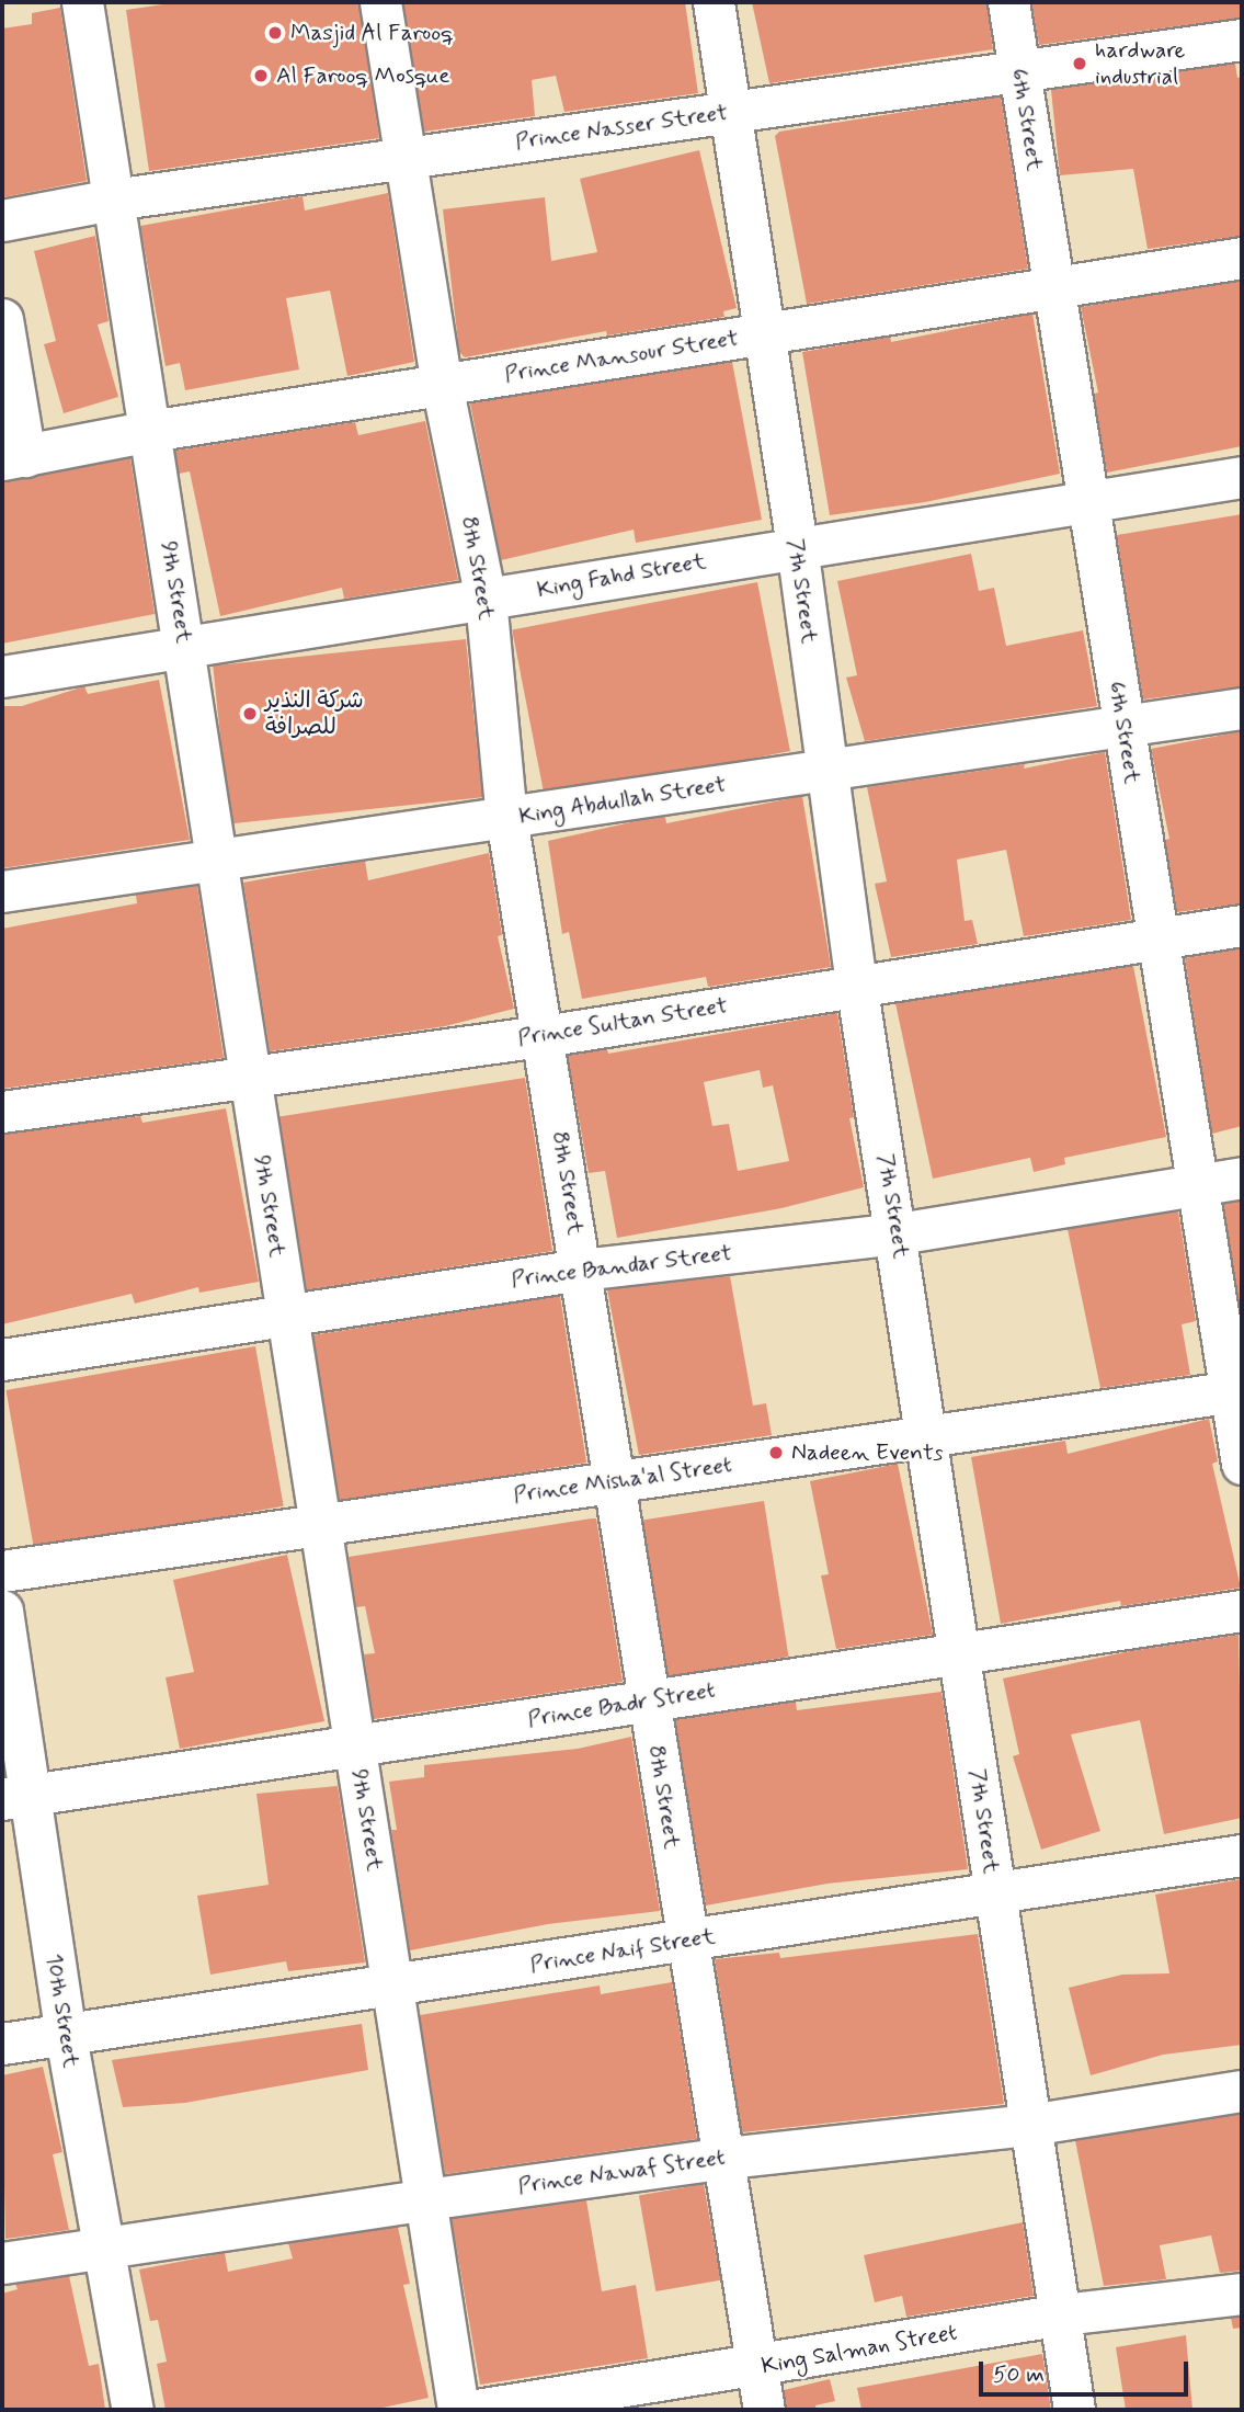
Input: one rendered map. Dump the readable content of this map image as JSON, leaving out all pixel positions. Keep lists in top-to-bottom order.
{
  "streets": {
    "street": [
      "6th Street",
      "Prince Nasser Street",
      "Prince Mansour Street",
      "8th Street",
      "King Fahd Street",
      "7th Street",
      "9th Street",
      "King Abdullah Street",
      "Prince Sultan Street",
      "Prince Bandar Street",
      "Prince Misha'al Street",
      "Prince Badr Street",
      "Prince Naif Street",
      "10th Street",
      "Prince Nawaf Street",
      "King Salman Street"
    ]
  },
  "crossings": [
    ["6th Street", "Prince Nasser Street"],
    ["6th Street", "Prince Mansour Street"],
    ["6th Street", "King Fahd Street"],
    ["6th Street", "King Abdullah Street"],
    ["6th Street", "Prince Sultan Street"],
    ["6th Street", "Prince Bandar Street"],
    ["6th Street", "Prince Misha'al Street"],
    ["Prince Nasser Street", "8th Street"],
    ["Prince Nasser Street", "7th Street"],
    ["Prince Nasser Street", "9th Street"],
    ["Prince Mansour Street", "8th Street"],
    ["Prince Mansour Street", "7th Street"],
    ["Prince Mansour Street", "9th Street"],
    ["8th Street", "King Fahd Street"],
    ["8th Street", "King Abdullah Street"],
    ["8th Street", "Prince Sultan Street"],
    ["8th Street", "Prince Bandar Street"],
    ["8th Street", "Prince Misha'al Street"],
    ["8th Street", "Prince Badr Street"],
    ["8th Street", "Prince Naif Street"],
    ["8th Street", "Prince Nawaf Street"],
    ["8th Street", "King Salman Street"],
    ["King Fahd Street", "7th Street"],
    ["King Fahd Street", "9th Street"],
    ["7th Street", "King Abdullah Street"],
    ["7th Street", "Prince Sultan Street"],
    ["7th Street", "Prince Bandar Street"],
    ["7th Street", "Prince Misha'al Street"],
    ["7th Street", "Prince Badr Street"],
    ["7th Street", "Prince Naif Street"],
    ["7th Street", "Prince Nawaf Street"],
    ["7th Street", "King Salman Street"],
    ["9th Street", "King Abdullah Street"],
    ["9th Street", "Prince Sultan Street"],
    ["9th Street", "Prince Bandar Street"],
    ["9th Street", "Prince Misha'al Street"],
    ["9th Street", "Prince Badr Street"],
    ["9th Street", "Prince Naif Street"],
    ["9th Street", "Prince Nawaf Street"],
    ["Prince Badr Street", "10th Street"],
    ["Prince Naif Street", "10th Street"],
    ["10th Street", "Prince Nawaf Street"]
  ],
  "places": [
    "Masjid Al Farooq",
    "hardware industrial",
    "Al Farooq Mosque",
    "شركة النذير للصرافة",
    "Nadeen Events"
  ],
  "scale_bar": "50 m"
}
